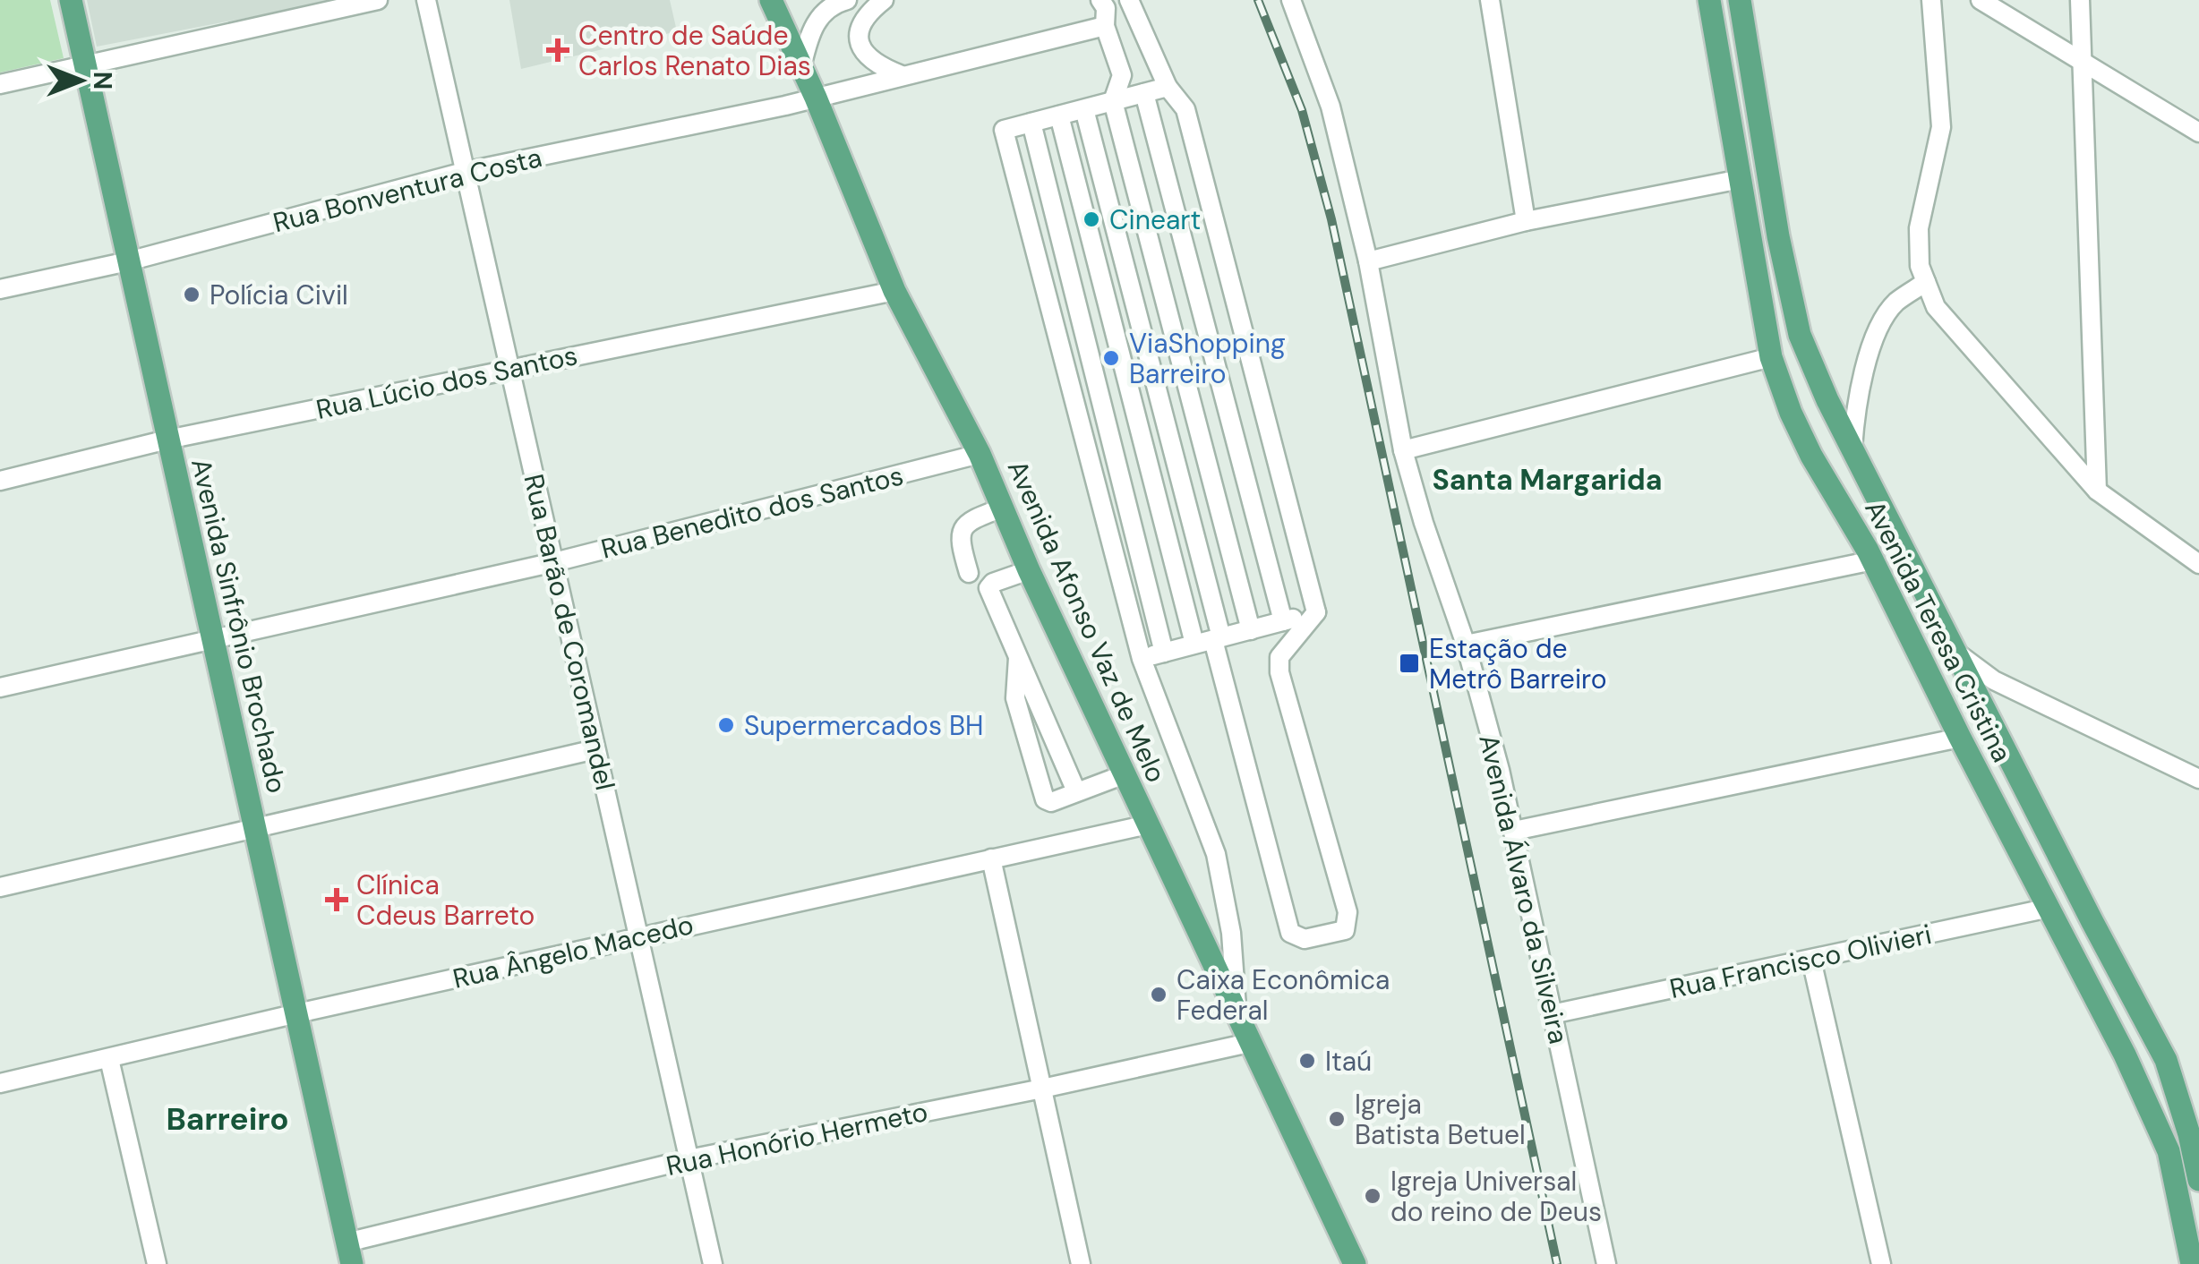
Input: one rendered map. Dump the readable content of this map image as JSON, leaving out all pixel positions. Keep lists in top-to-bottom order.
{
  "streets": {
    "main road": ["Avenida Afonso Vaz de Melo", "Avenida Sinfrônio Brochado", "Avenida Teresa Cristina"],
    "street": [
      "Rua Bonventura Costa",
      "Rua Lúcio dos Santos",
      "Rua Benedito dos Santos",
      "Rua Barão de Coromandel",
      "Avenida Álvaro da Silveira",
      "Rua Ângelo Macedo",
      "Rua Francisco Olivieri",
      "Rua Honório Hermeto"
    ]
  },
  "crossings": [
    ["Rua Bonventura Costa", "Avenida Afonso Vaz de Melo"],
    ["Rua Bonventura Costa", "Avenida Sinfrônio Brochado"],
    ["Rua Bonventura Costa", "Rua Barão de Coromandel"],
    ["Rua Lúcio dos Santos", "Avenida Afonso Vaz de Melo"],
    ["Rua Lúcio dos Santos", "Avenida Sinfrônio Brochado"],
    ["Rua Lúcio dos Santos", "Rua Barão de Coromandel"],
    ["Rua Benedito dos Santos", "Avenida Afonso Vaz de Melo"],
    ["Rua Benedito dos Santos", "Avenida Sinfrônio Brochado"],
    ["Rua Benedito dos Santos", "Rua Barão de Coromandel"],
    ["Avenida Afonso Vaz de Melo", "Rua Ângelo Macedo"],
    ["Avenida Afonso Vaz de Melo", "Rua Honório Hermeto"],
    ["Avenida Sinfrônio Brochado", "Rua Ângelo Macedo"],
    ["Avenida Sinfrônio Brochado", "Rua Honório Hermeto"],
    ["Avenida Teresa Cristina", "Rua Francisco Olivieri"],
    ["Rua Barão de Coromandel", "Rua Ângelo Macedo"],
    ["Rua Barão de Coromandel", "Rua Honório Hermeto"],
    ["Avenida Álvaro da Silveira", "Rua Francisco Olivieri"]
  ],
  "districts": ["Santa Margarida", "Barreiro"],
  "places": {
    "health": ["Centro de Saúde Carlos Renato Dias", "Clínica Cdeus Barreto"],
    "other": [
      "Cineart",
      "Polícia Civil",
      "ViaShopping Barreiro",
      "Supermercados BH",
      "Caixa Econômica Federal",
      "Itaú",
      "Igreja Batista Betuel",
      "Igreja Universal do reino de Deus"
    ],
    "transit": ["Estação de Metrô Barreiro"]
  },
  "north": "right"
}
